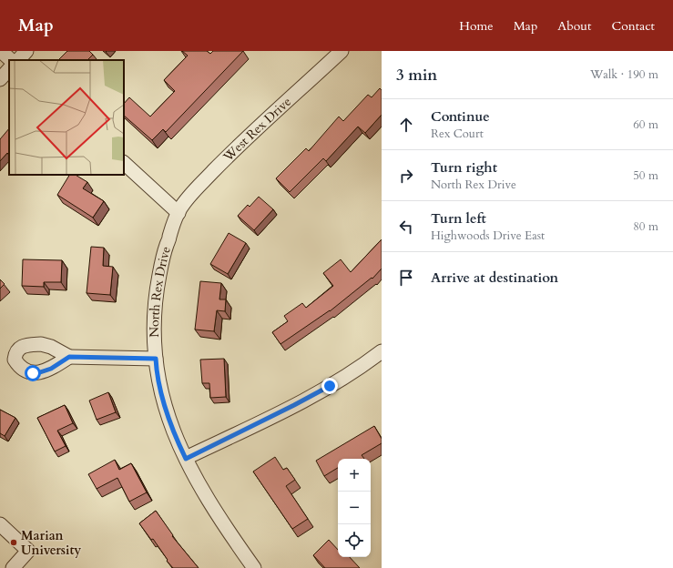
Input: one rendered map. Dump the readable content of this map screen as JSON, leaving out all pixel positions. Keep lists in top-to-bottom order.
{
  "streets": {
    "street": ["West Rex Drive", "North Rex Drive"]
  },
  "crossings": [
    ["West Rex Drive", "North Rex Drive"]
  ],
  "places": ["Marian University"],
  "page": {
    "header": "Map",
    "nav": [
      "Home",
      "Map",
      "About",
      "Contact"
    ],
    "heading": ["3 min", "Walk · 190 m"],
    "list": [
      ["Continue", "Rex Court", "60 m"],
      ["Turn right", "North Rex Drive", "50 m"],
      ["Turn left", "Highwoods Drive East", "80 m"],
      "Arrive at destination"
    ],
    "map_buttons": ["+", "−"]
  }
}
